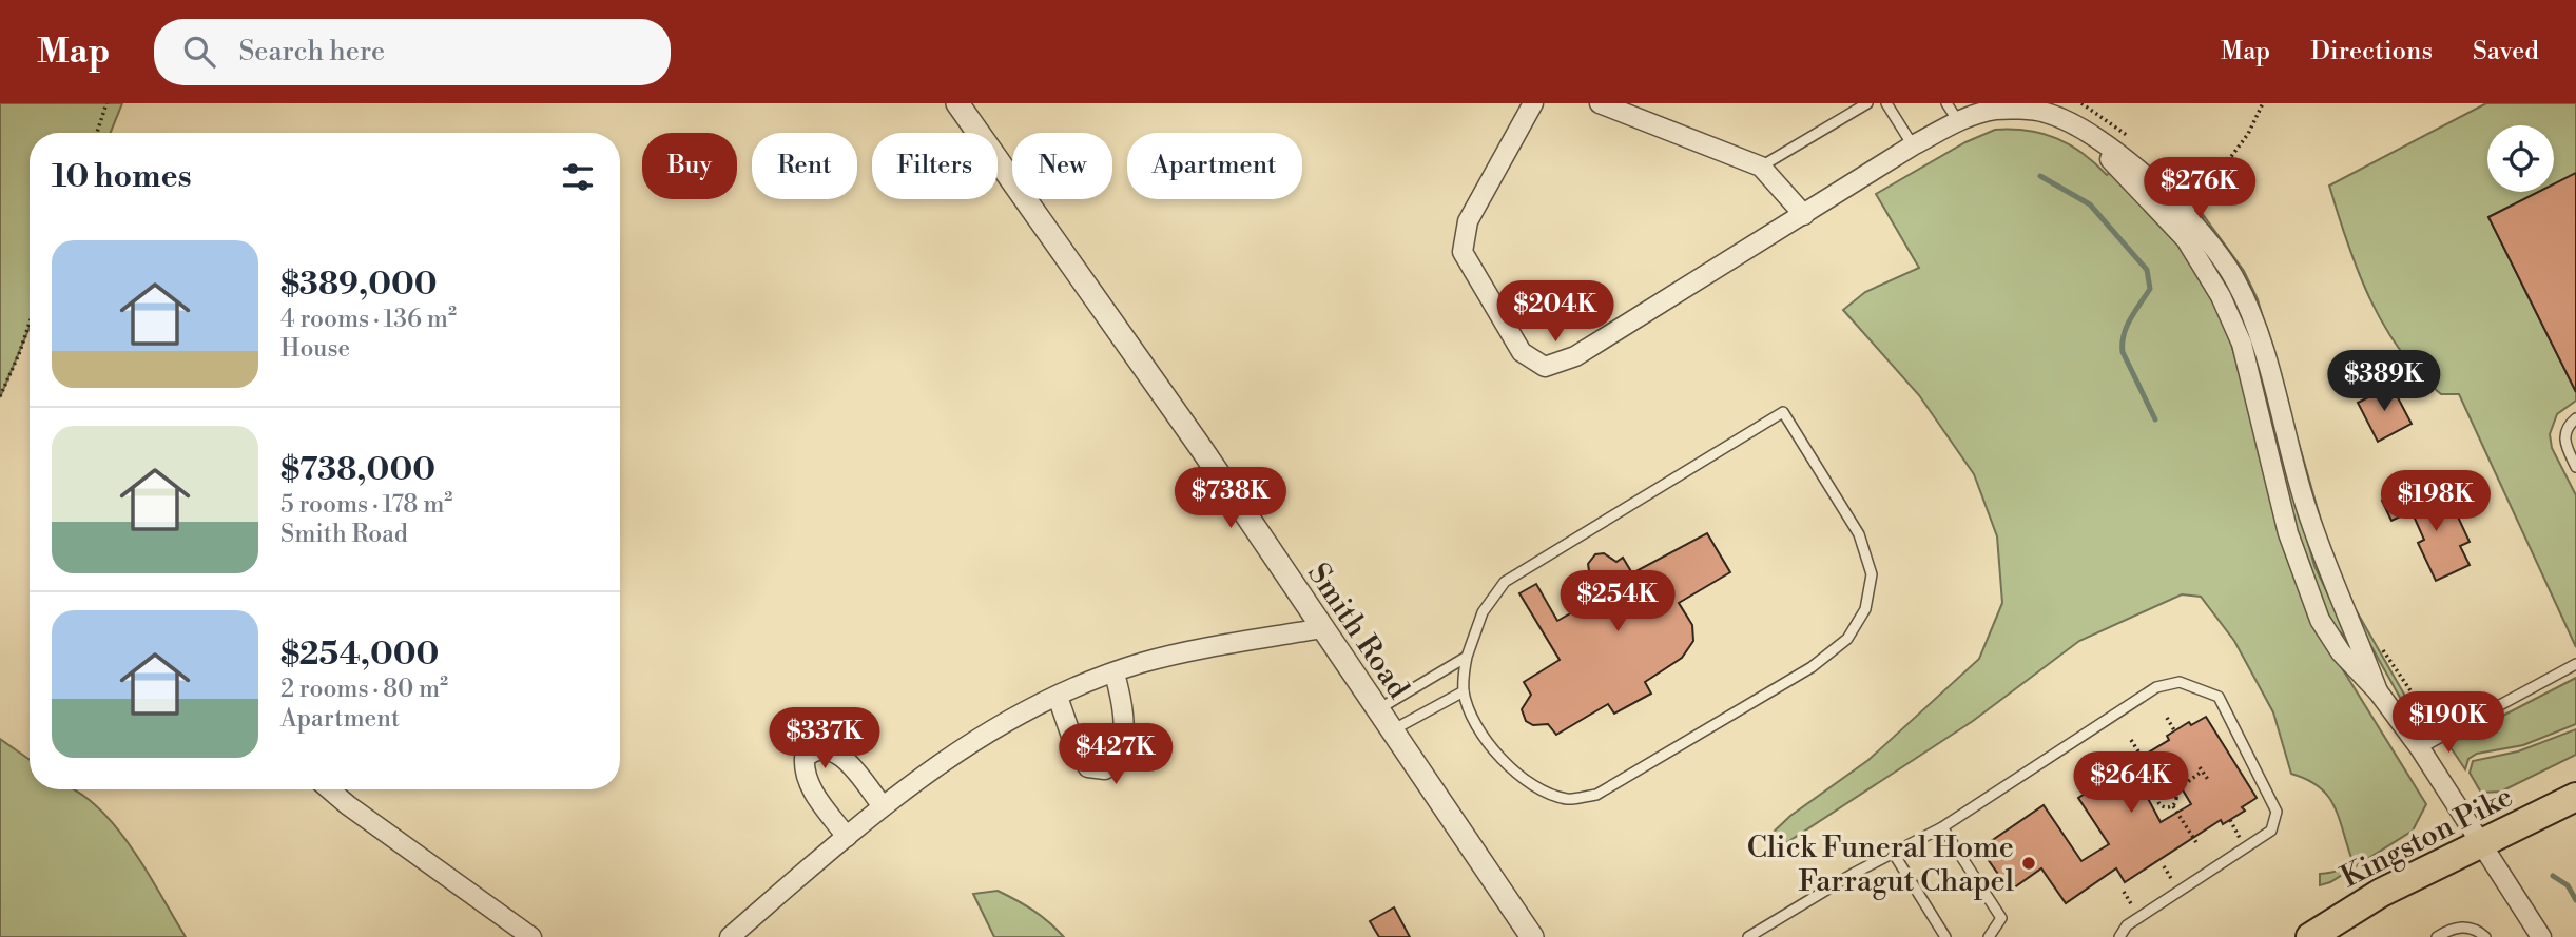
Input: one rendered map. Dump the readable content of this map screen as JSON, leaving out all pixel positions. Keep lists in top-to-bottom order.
{
  "streets": {
    "main road": ["Kingston Pike"],
    "street": ["Smith Road"]
  },
  "places": ["Click Funeral Home Farragut Chapel"],
  "page": {
    "header": "Map",
    "search": "Search here",
    "nav": ["Map", "Directions", "Saved"],
    "chip": [
      "Buy",
      "Rent",
      "Filters",
      "New",
      "Apartment"
    ],
    "heading": "10 homes",
    "price": [
      "$276K",
      "$204K",
      "$389K",
      "$738K",
      "$198K",
      "$254K",
      "$190K",
      "$337K",
      "$427K",
      "$264K"
    ],
    "list": [
      {
        "name": "$389,000",
        "note": "4 rooms · 136 m² · House"
      },
      {
        "name": "$738,000",
        "note": "5 rooms · 178 m² · Smith Road"
      },
      {
        "name": "$254,000",
        "note": "2 rooms · 80 m² · Apartment"
      }
    ]
  }
}
